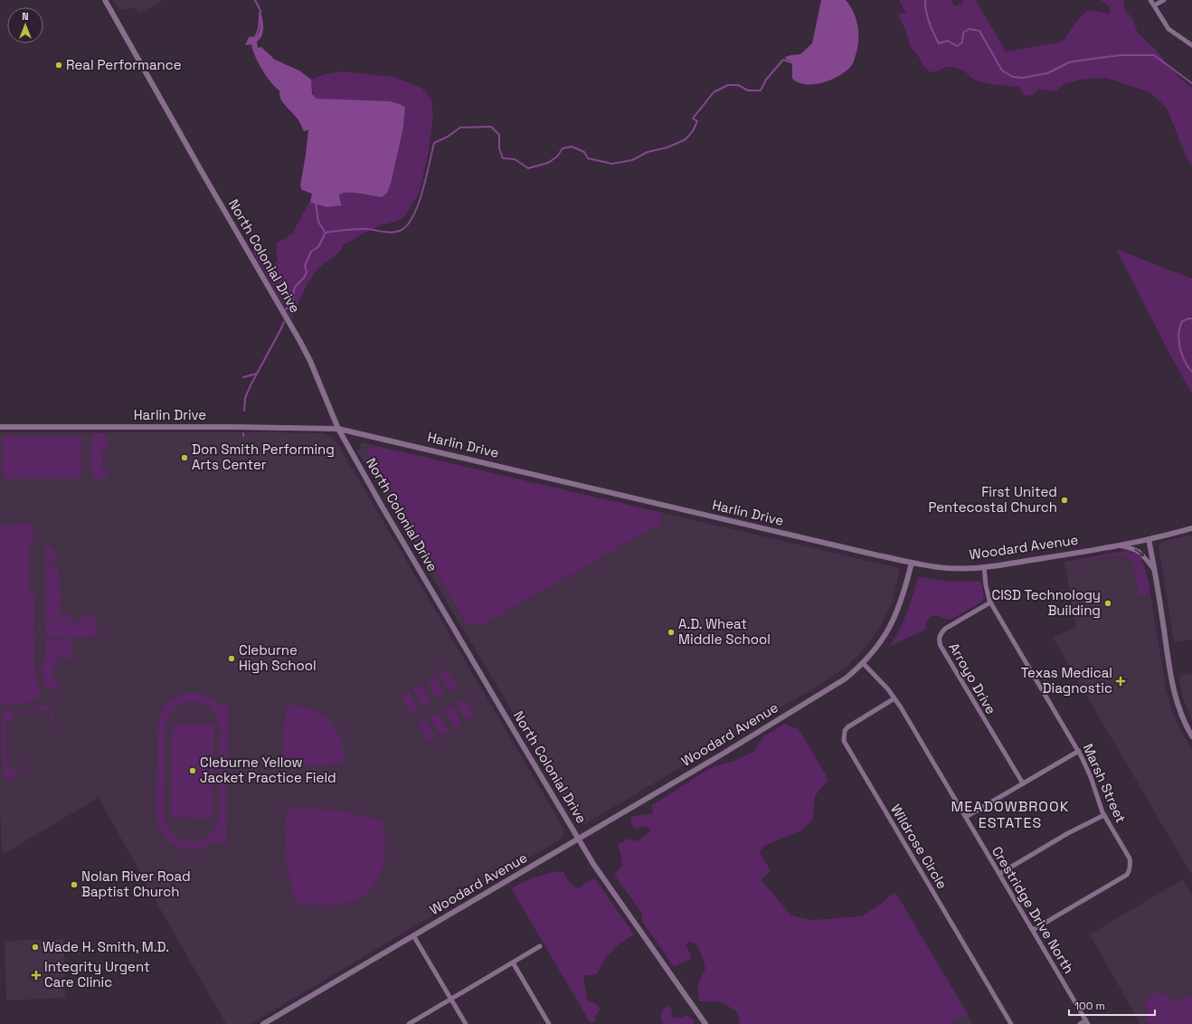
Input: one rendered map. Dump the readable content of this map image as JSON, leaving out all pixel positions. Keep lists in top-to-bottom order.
{
  "streets": {
    "street": [
      "North Colonial Drive",
      "Harlin Drive",
      "Woodard Avenue",
      "Arroyo Drive",
      "Marsh Street",
      "Wildrose Circle",
      "Crestridge Drive North"
    ]
  },
  "crossings": [
    ["North Colonial Drive", "Harlin Drive"],
    ["North Colonial Drive", "Woodard Avenue"],
    ["Harlin Drive", "Woodard Avenue"],
    ["Woodard Avenue", "Marsh Street"],
    ["Woodard Avenue", "Crestridge Drive North"],
    ["Arroyo Drive", "Marsh Street"],
    ["Marsh Street", "Crestridge Drive North"],
    ["Wildrose Circle", "Crestridge Drive North"]
  ],
  "districts": ["MEADOWBROOK ESTATES"],
  "places": {
    "other": [
      "Real Performance",
      "Don Smith Performing Arts Center",
      "First United Pentecostal Church",
      "CISD Technology Building",
      "A.D. Wheat Middle School",
      "Cleburne High School",
      "Cleburne Yellow Jacket Practice Field",
      "Nolan River Road Baptist Church",
      "Wade H. Smith, M.D."
    ],
    "health": ["Texas Medical Diagnostic", "Integrity Urgent Care Clinic"]
  },
  "scale_bar": "100 m",
  "north": "top"
}
